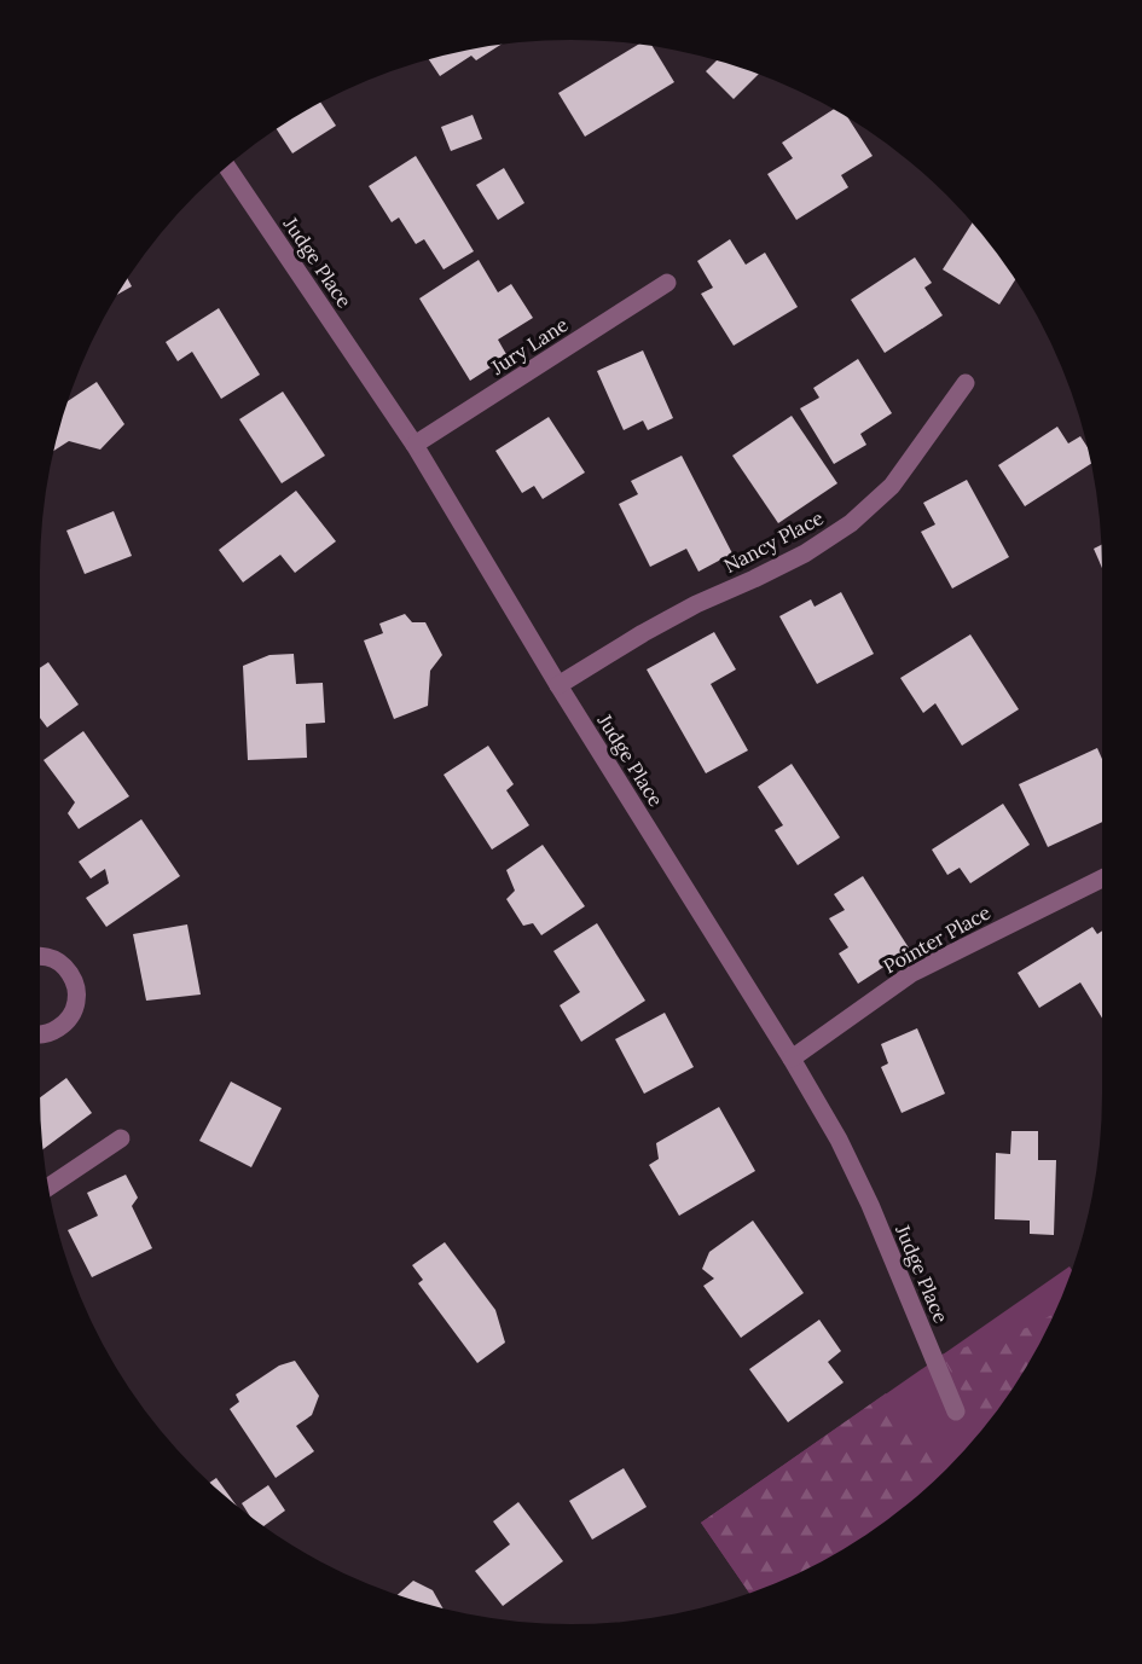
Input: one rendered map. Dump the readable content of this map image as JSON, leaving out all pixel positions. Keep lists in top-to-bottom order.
{
  "streets": {
    "street": [
      "Judge Place",
      "Jury Lane",
      "Nancy Place",
      "Pointer Place"
    ]
  },
  "crossings": [
    ["Judge Place", "Jury Lane"],
    ["Judge Place", "Nancy Place"],
    ["Judge Place", "Pointer Place"]
  ]
}
